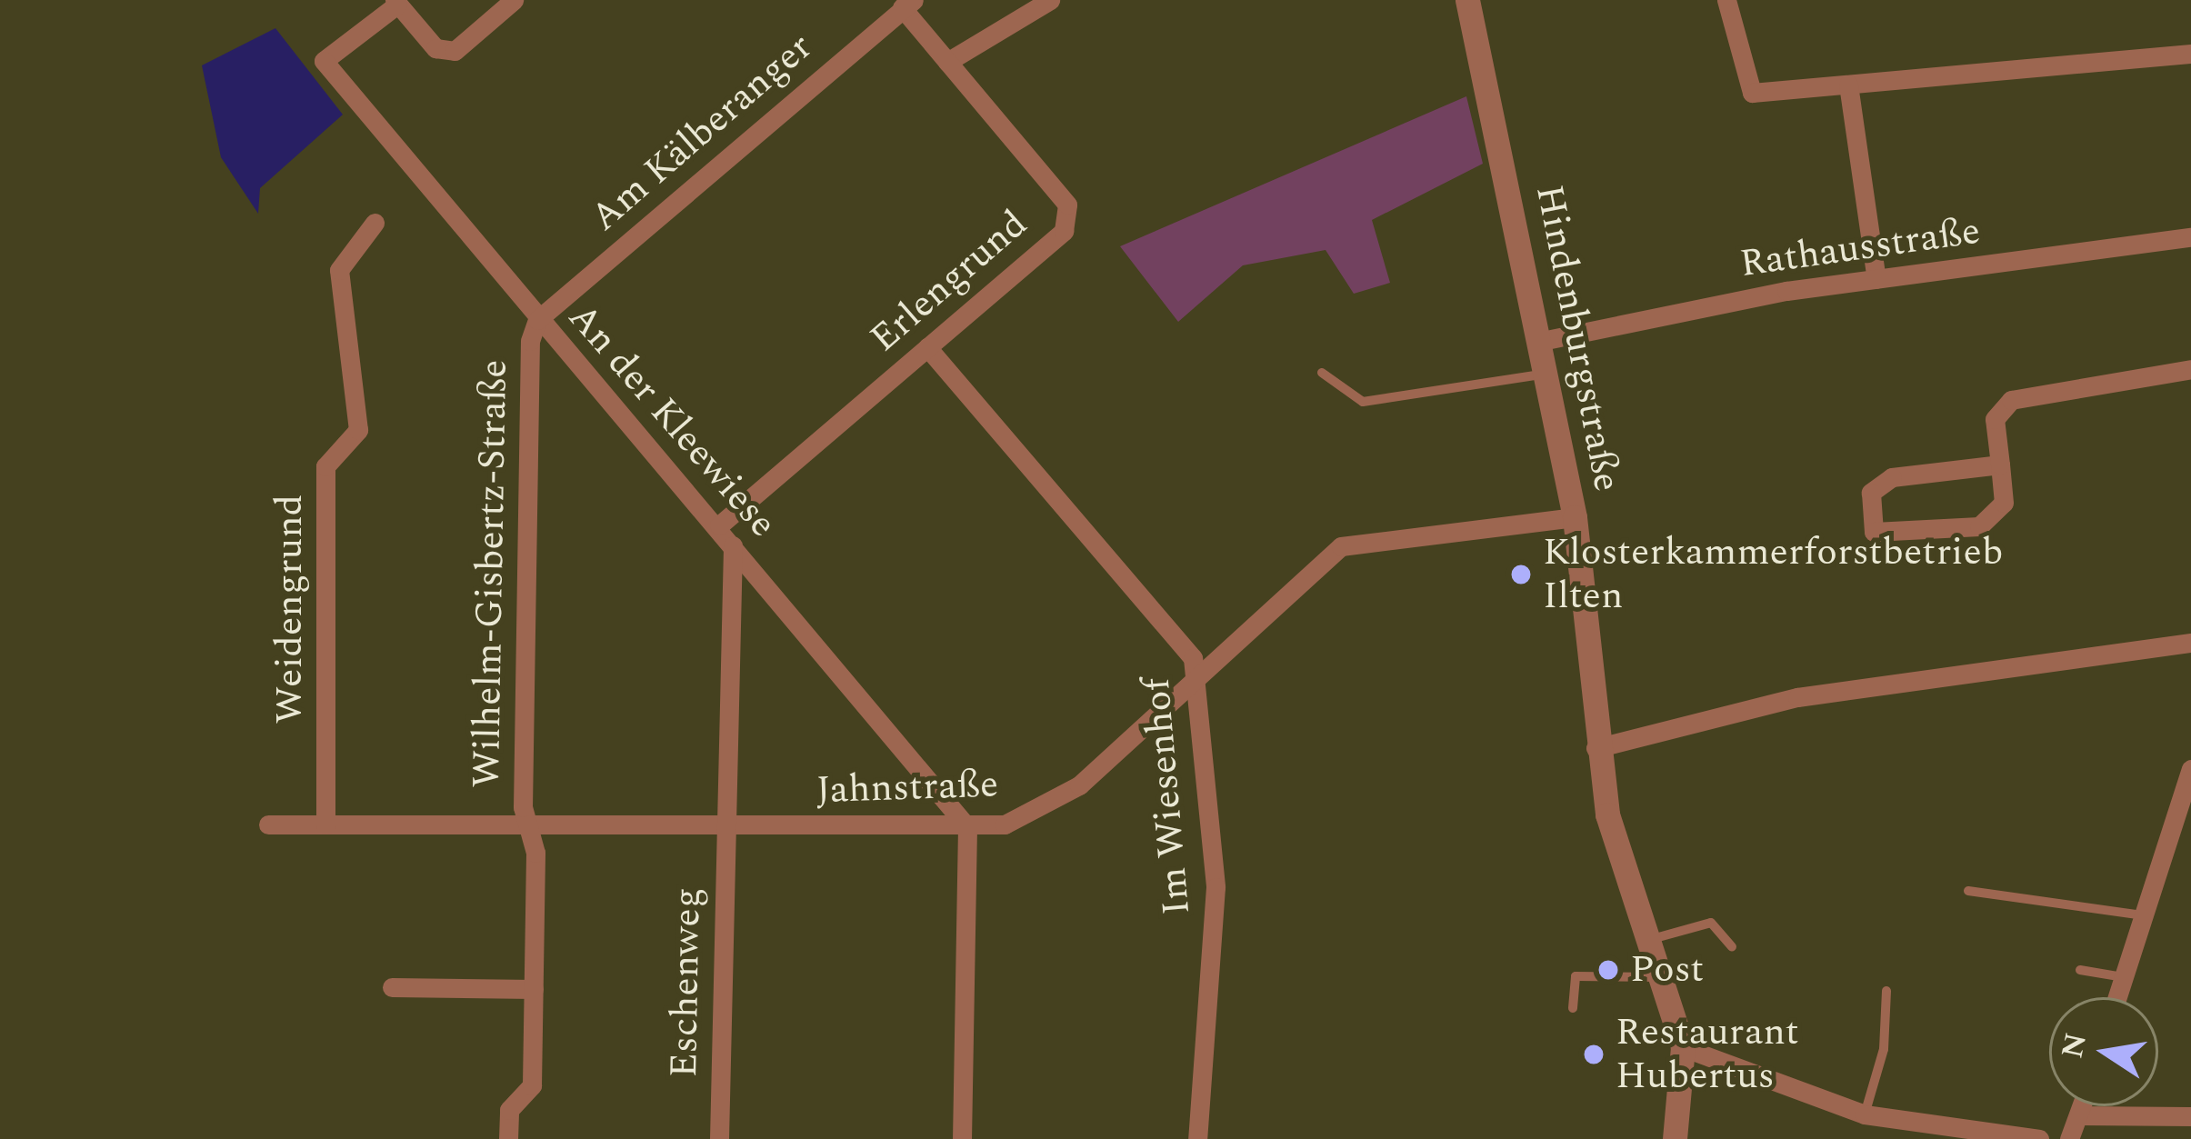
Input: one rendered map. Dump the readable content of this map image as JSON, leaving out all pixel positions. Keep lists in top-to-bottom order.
{
  "streets": {
    "street": [
      "Am Kälberanger",
      "Rathausstraße",
      "Erlengrund",
      "Hindenburgstraße",
      "An der Kleewiese",
      "Wilhelm-Gisbertz-Straße",
      "Weidengrund",
      "Jahnstraße",
      "Im Wiesenhof",
      "Eschenweg"
    ]
  },
  "crossings": [
    ["Am Kälberanger", "Erlengrund"],
    ["Am Kälberanger", "An der Kleewiese"],
    ["Am Kälberanger", "Wilhelm-Gisbertz-Straße"],
    ["Rathausstraße", "Hindenburgstraße"],
    ["Erlengrund", "An der Kleewiese"],
    ["Erlengrund", "Im Wiesenhof"],
    ["Hindenburgstraße", "Jahnstraße"],
    ["An der Kleewiese", "Wilhelm-Gisbertz-Straße"],
    ["An der Kleewiese", "Jahnstraße"],
    ["An der Kleewiese", "Eschenweg"],
    ["Wilhelm-Gisbertz-Straße", "Jahnstraße"],
    ["Weidengrund", "Jahnstraße"],
    ["Jahnstraße", "Im Wiesenhof"],
    ["Jahnstraße", "Eschenweg"]
  ],
  "places": ["Klosterkammerforstbetrieb Ilten", "Post", "Restaurant Hubertus"],
  "north": "left"
}
